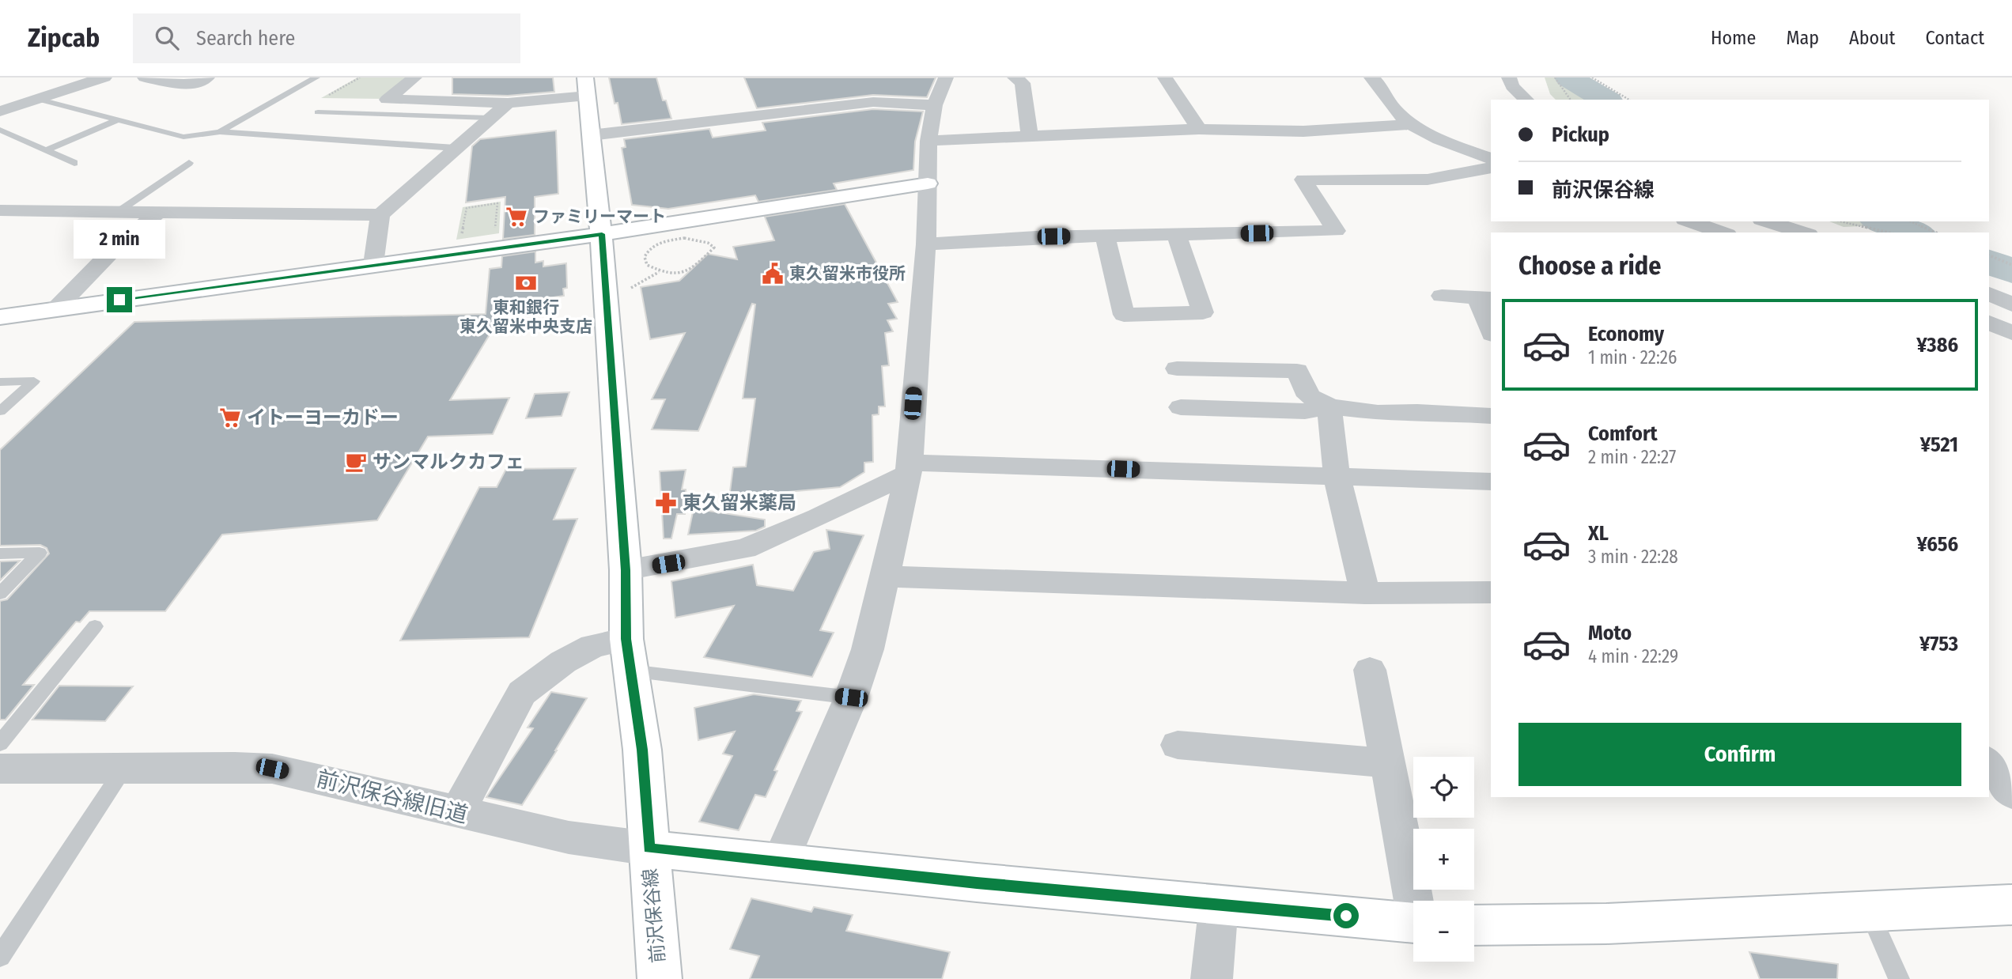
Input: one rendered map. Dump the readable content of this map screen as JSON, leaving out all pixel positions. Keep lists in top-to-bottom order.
{
  "streets": {
    "street": ["前沢保谷線旧道", "前沢保谷線"]
  },
  "crossings": [
    ["前沢保谷線旧道", "前沢保谷線"]
  ],
  "places": {
    "supermarket": ["ファミリーマート", "イトーヨーカドー"],
    "public building": ["東久留米市役所"],
    "bank": ["東和銀行 東久留米中央支店"],
    "cafe": ["サンマルクカフェ"],
    "pharmacy": ["東久留米薬局"]
  },
  "page": {
    "header": "Zipcab",
    "search": "Search here",
    "nav": [
      "Home",
      "Map",
      "About",
      "Contact"
    ],
    "banner": ["Pickup", "前沢保谷線"],
    "bubble": "2 min",
    "heading": "Choose a ride",
    "list": [
      {
        "name": "Economy",
        "note": "1 min · 22:26",
        "value": "¥386"
      },
      {
        "name": "Comfort",
        "note": "2 min · 22:27",
        "value": "¥521"
      },
      {
        "name": "XL",
        "note": "3 min · 22:28",
        "value": "¥656"
      },
      {
        "name": "Moto",
        "note": "4 min · 22:29",
        "value": "¥753"
      }
    ],
    "buttons": "Confirm",
    "map_buttons": ["+", "−"]
  }
}
